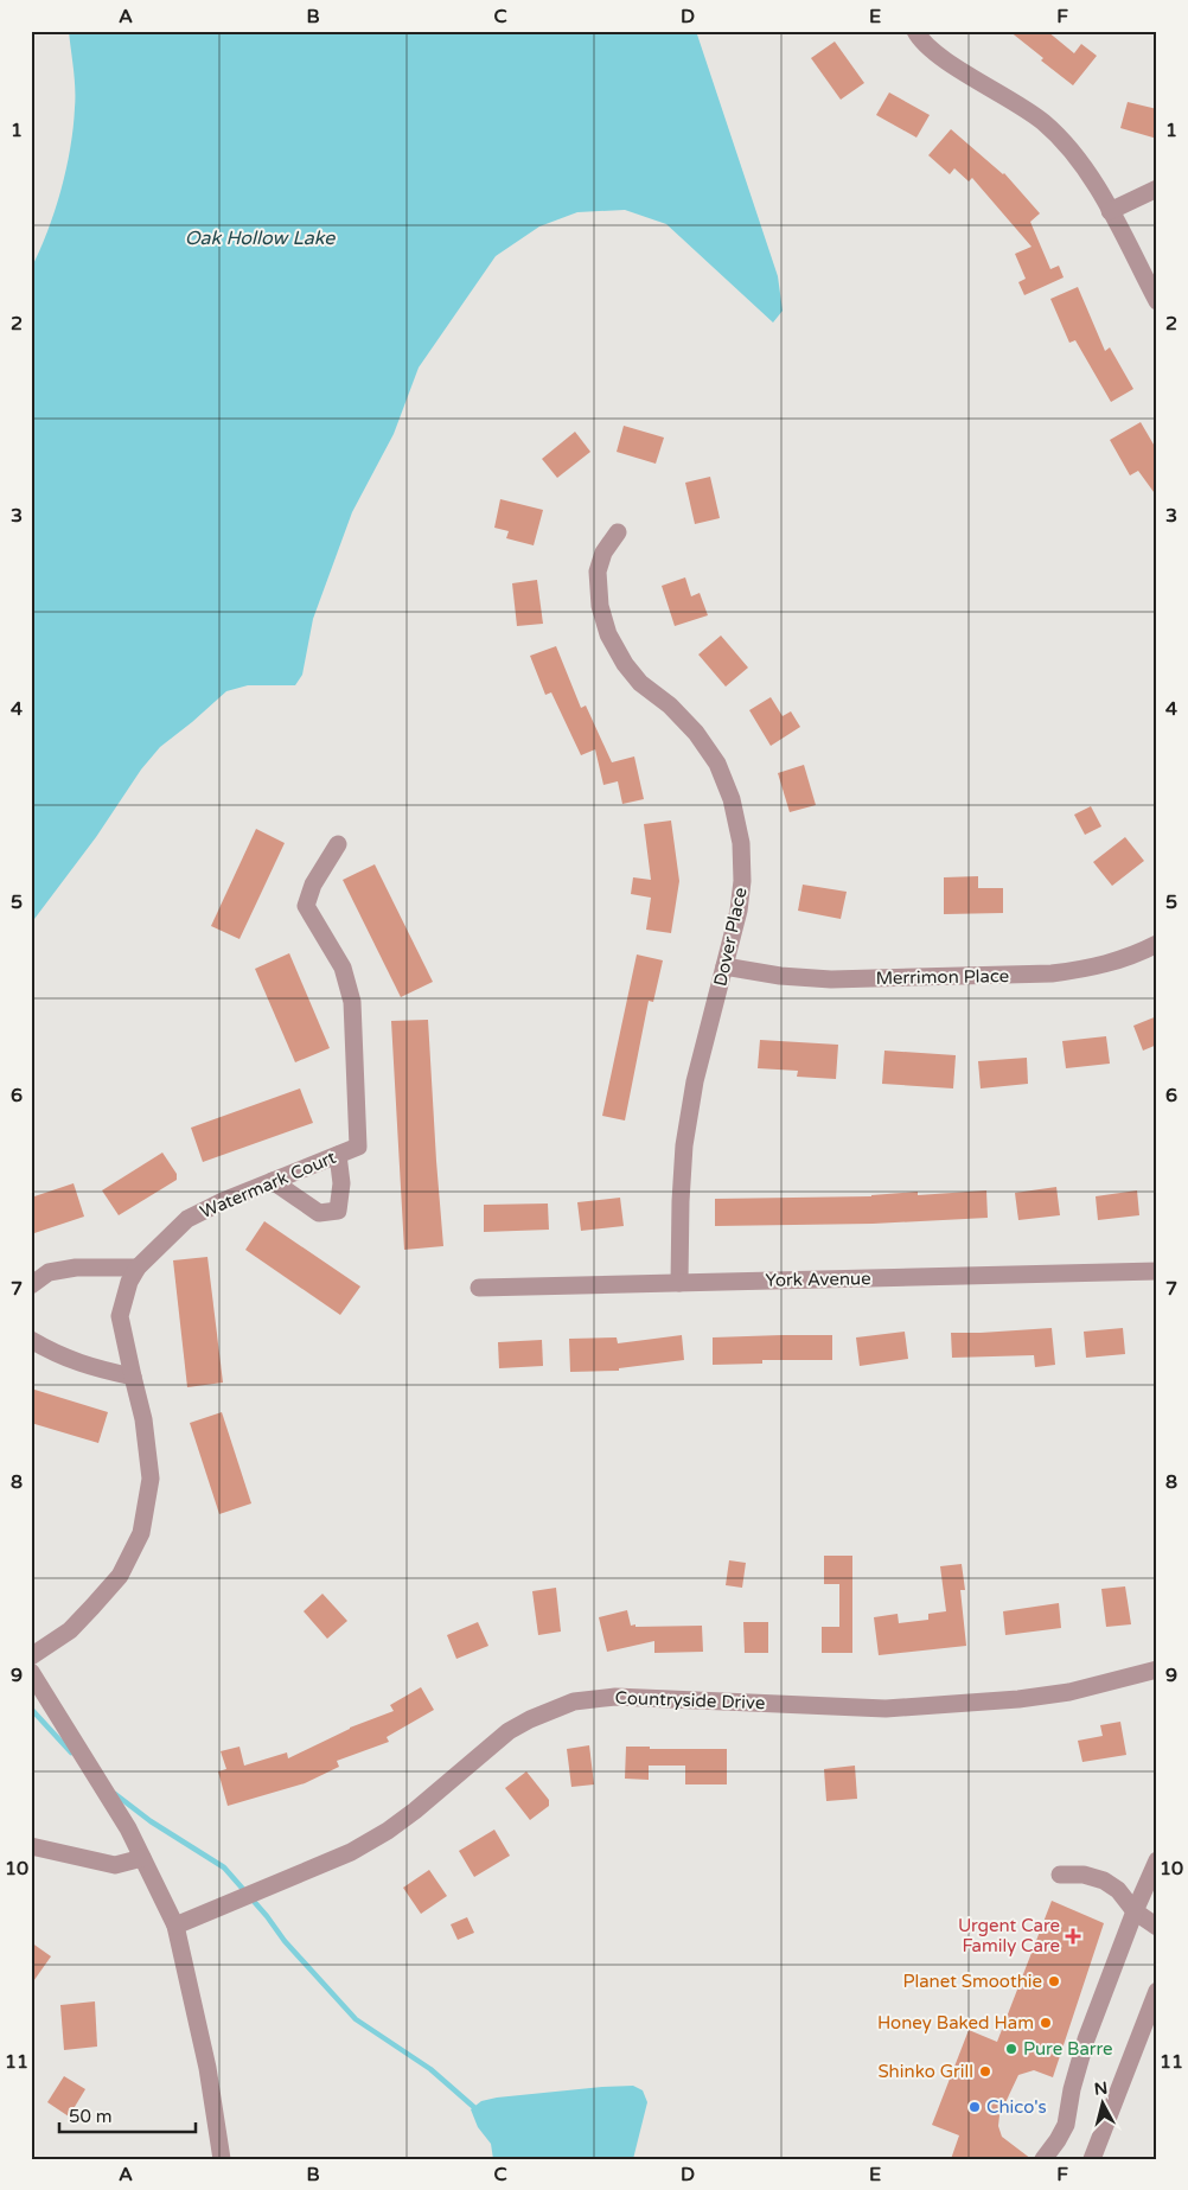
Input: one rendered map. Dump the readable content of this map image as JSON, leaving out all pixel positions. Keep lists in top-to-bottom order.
{
  "streets": {
    "street": [
      "Dover Place",
      "Merrimon Place",
      "Watermark Court",
      "York Avenue",
      "Countryside Drive"
    ]
  },
  "crossings": [
    ["Dover Place", "Merrimon Place"],
    ["Dover Place", "York Avenue"]
  ],
  "water": ["Oak Hollow Lake"],
  "places": {
    "health": ["Urgent Care Family Care"],
    "other": [
      "Planet Smoothie",
      "Honey Baked Ham",
      "Pure Barre",
      "Shinko Grill",
      "Chico's"
    ]
  },
  "scale_bar": "50 m",
  "north": "top",
  "grid": {
    "columns": [
      "A",
      "B",
      "C",
      "D",
      "E",
      "F"
    ],
    "rows": [
      "1",
      "2",
      "3",
      "4",
      "5",
      "6",
      "7",
      "8",
      "9",
      "10",
      "11"
    ]
  }
}
